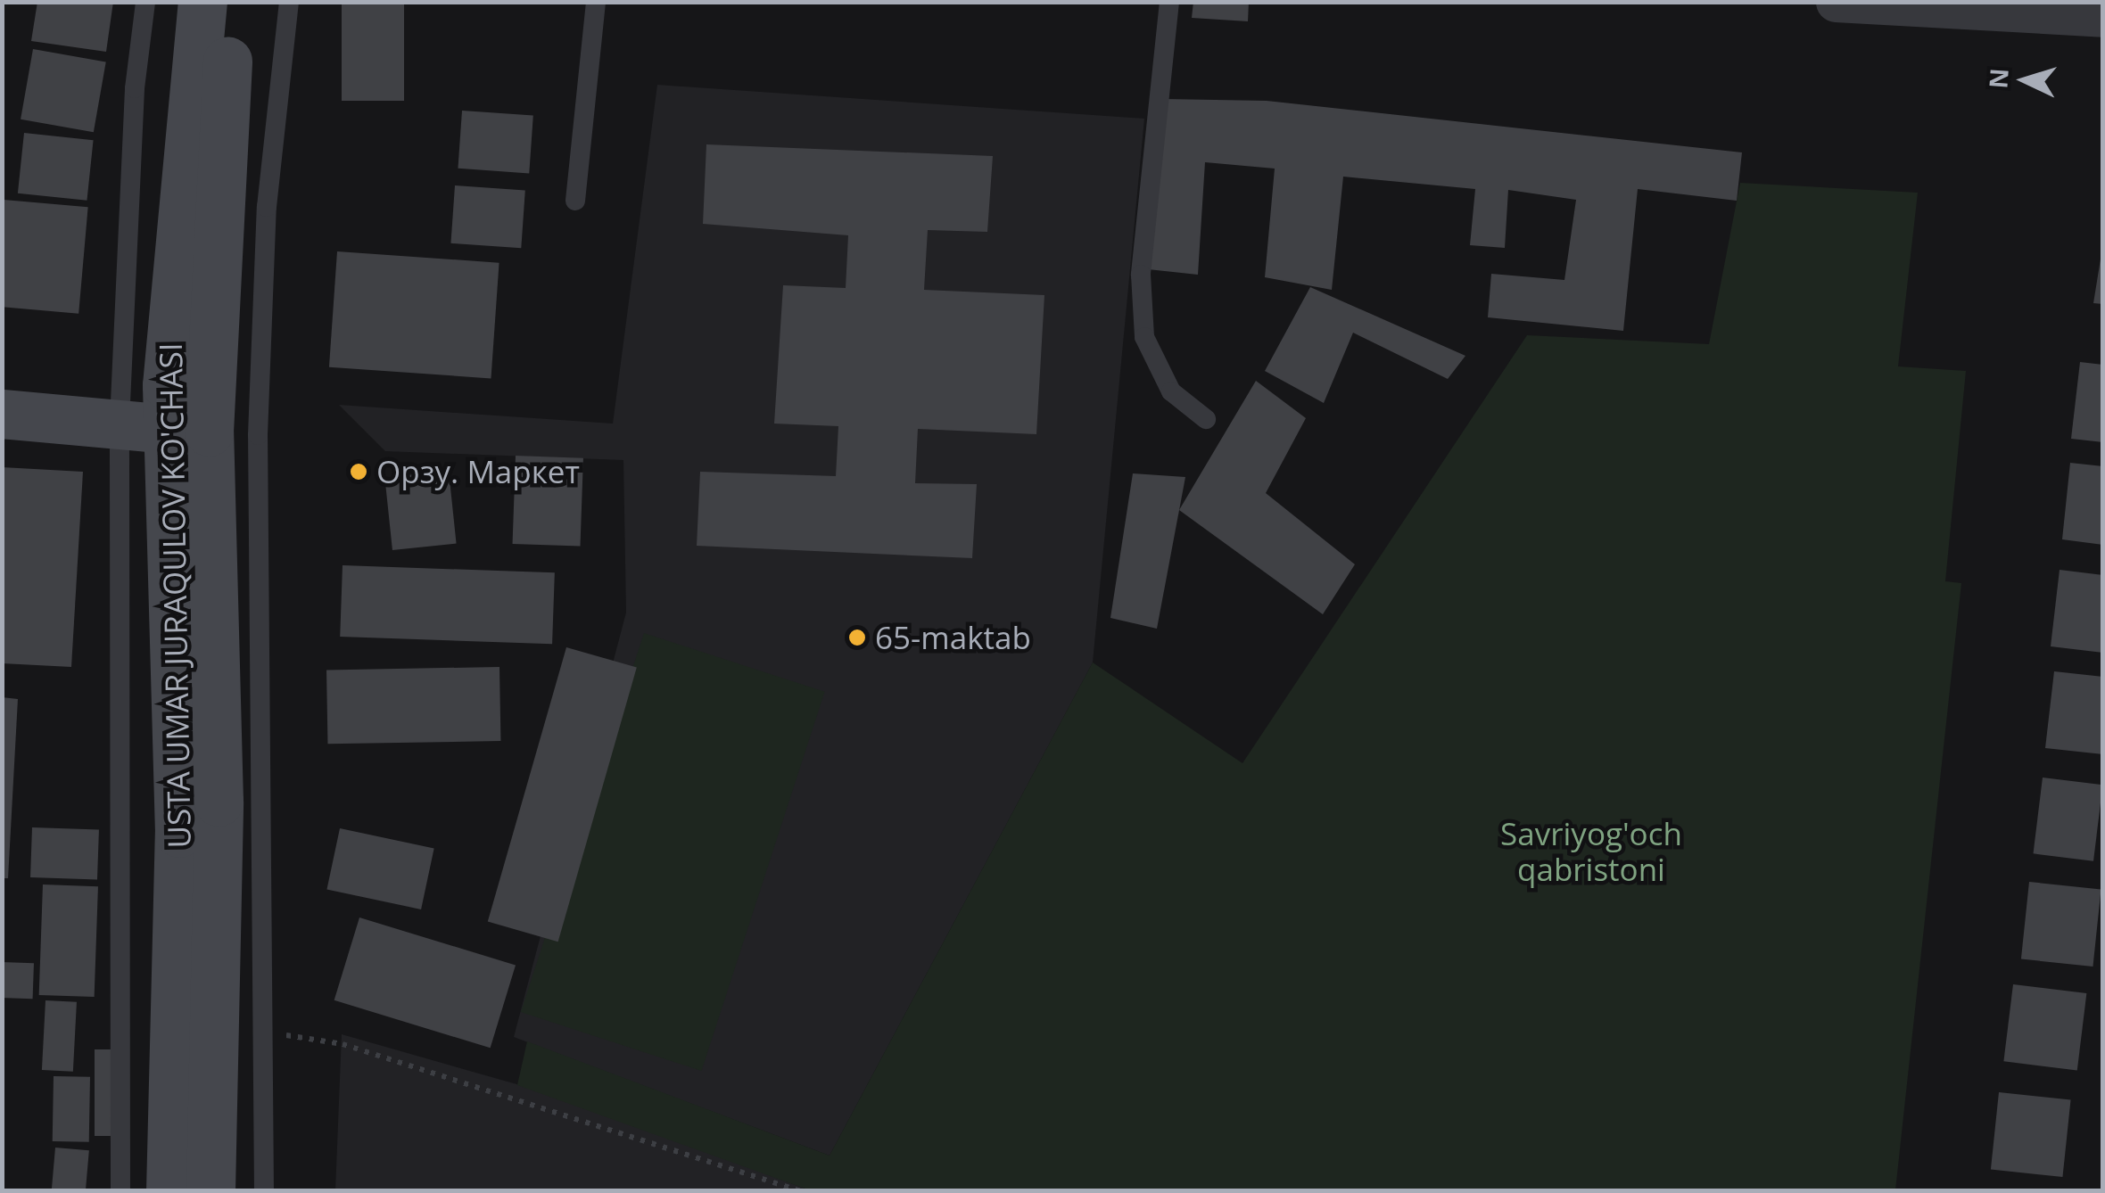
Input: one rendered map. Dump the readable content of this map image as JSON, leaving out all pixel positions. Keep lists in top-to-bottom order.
{
  "streets": {
    "main road": ["USTA UMAR JURAQULOV KO'CHASI"]
  },
  "parks": ["Savriyog'och qabristoni"],
  "places": ["Орзу. Маркет", "65-maktab"],
  "north": "left"
}
